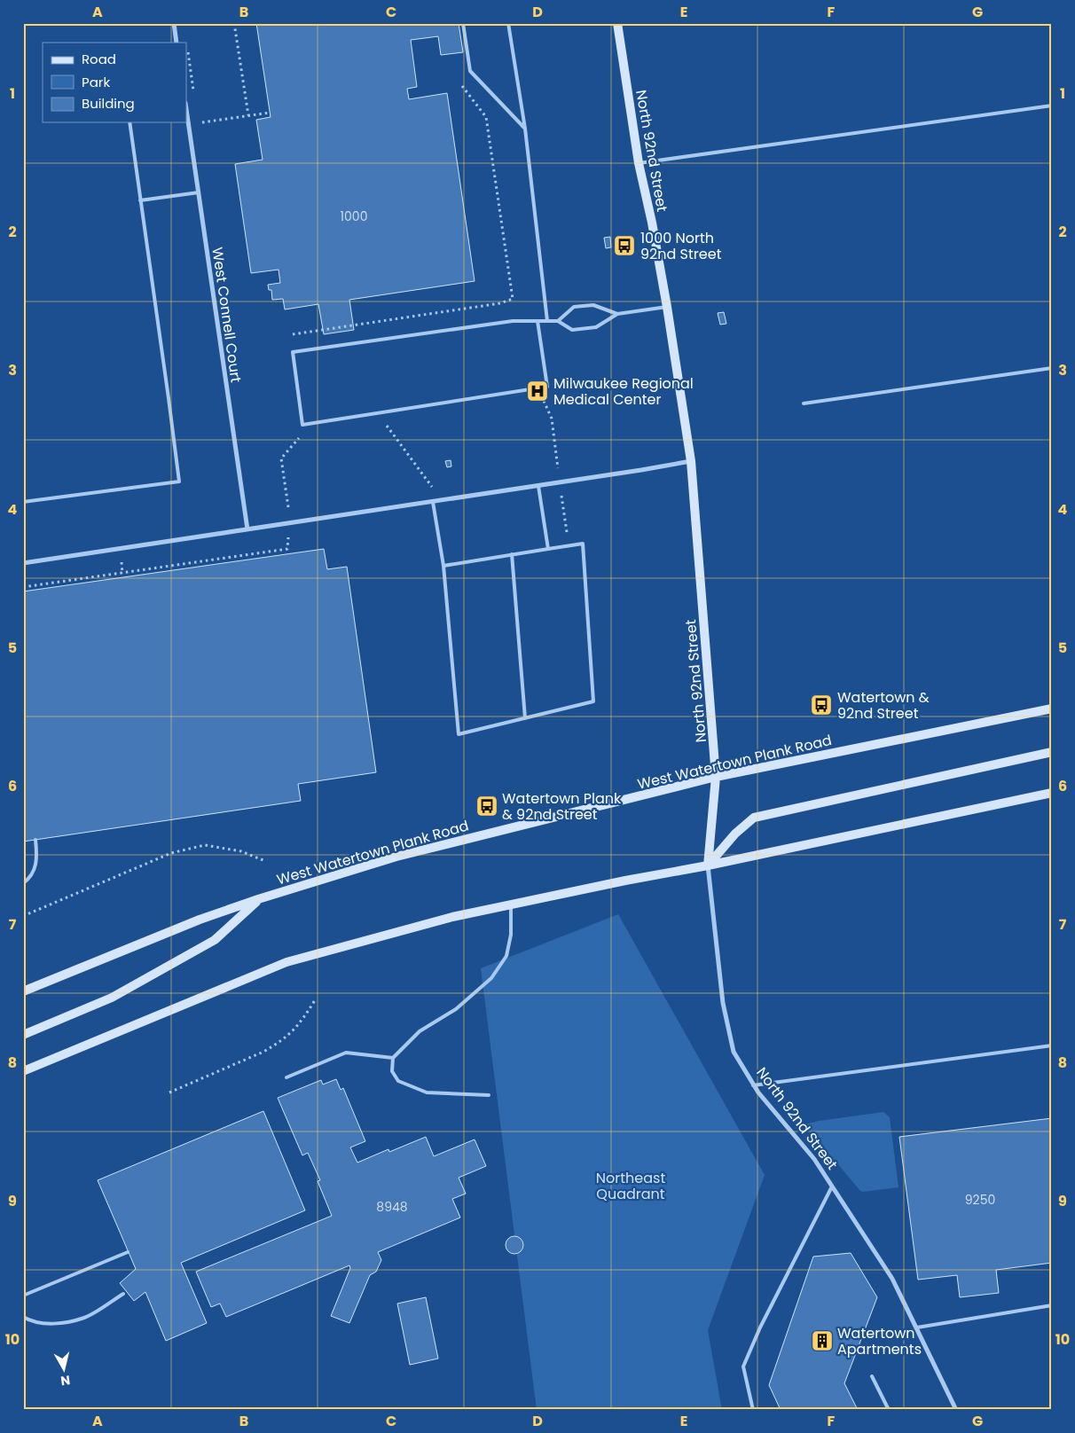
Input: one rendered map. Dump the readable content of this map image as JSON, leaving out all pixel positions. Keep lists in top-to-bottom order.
{
  "streets": {
    "main road": ["North 92nd Street", "West Watertown Plank Road"],
    "street": ["West Connell Court"]
  },
  "crossings": [
    ["North 92nd Street", "West Watertown Plank Road"]
  ],
  "parks": ["Northeast Quadrant"],
  "places": {
    "bus stop": ["1000 North 92nd Street", "Watertown & 92nd Street", "Watertown Plank & 92nd Street"],
    "hospital": ["Milwaukee Regional Medical Center"],
    "building": ["Watertown Apartments"]
  },
  "house_numbers": ["1000", "9250", "8948"],
  "legend": ["Road", "Park", "Building"],
  "north": "bottom",
  "grid": {
    "columns": [
      "A",
      "B",
      "C",
      "D",
      "E",
      "F",
      "G"
    ],
    "rows": [
      "1",
      "2",
      "3",
      "4",
      "5",
      "6",
      "7",
      "8",
      "9",
      "10"
    ]
  }
}
